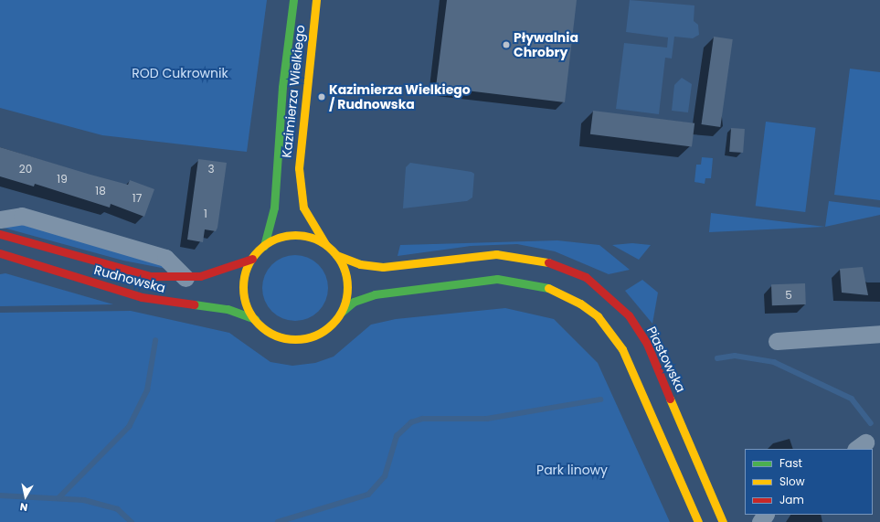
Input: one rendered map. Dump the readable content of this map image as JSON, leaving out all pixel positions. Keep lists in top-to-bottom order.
{
  "streets": {
    "main road": ["Kazimierza Wielkiego", "Rudnowska", "Piastowska"]
  },
  "crossings": [
    ["Kazimierza Wielkiego", "Rudnowska"],
    ["Kazimierza Wielkiego", "Piastowska"],
    ["Rudnowska", "Piastowska"]
  ],
  "parks": ["ROD Cukrownik", "Park linowy"],
  "places": ["Pływalnia Chrobry", "Kazimierza Wielkiego / Rudnowska"],
  "house_numbers": [
    "20",
    "3",
    "19",
    "18",
    "17",
    "1",
    "5"
  ],
  "legend": ["Fast", "Slow", "Jam"],
  "north": "bottom"
}
